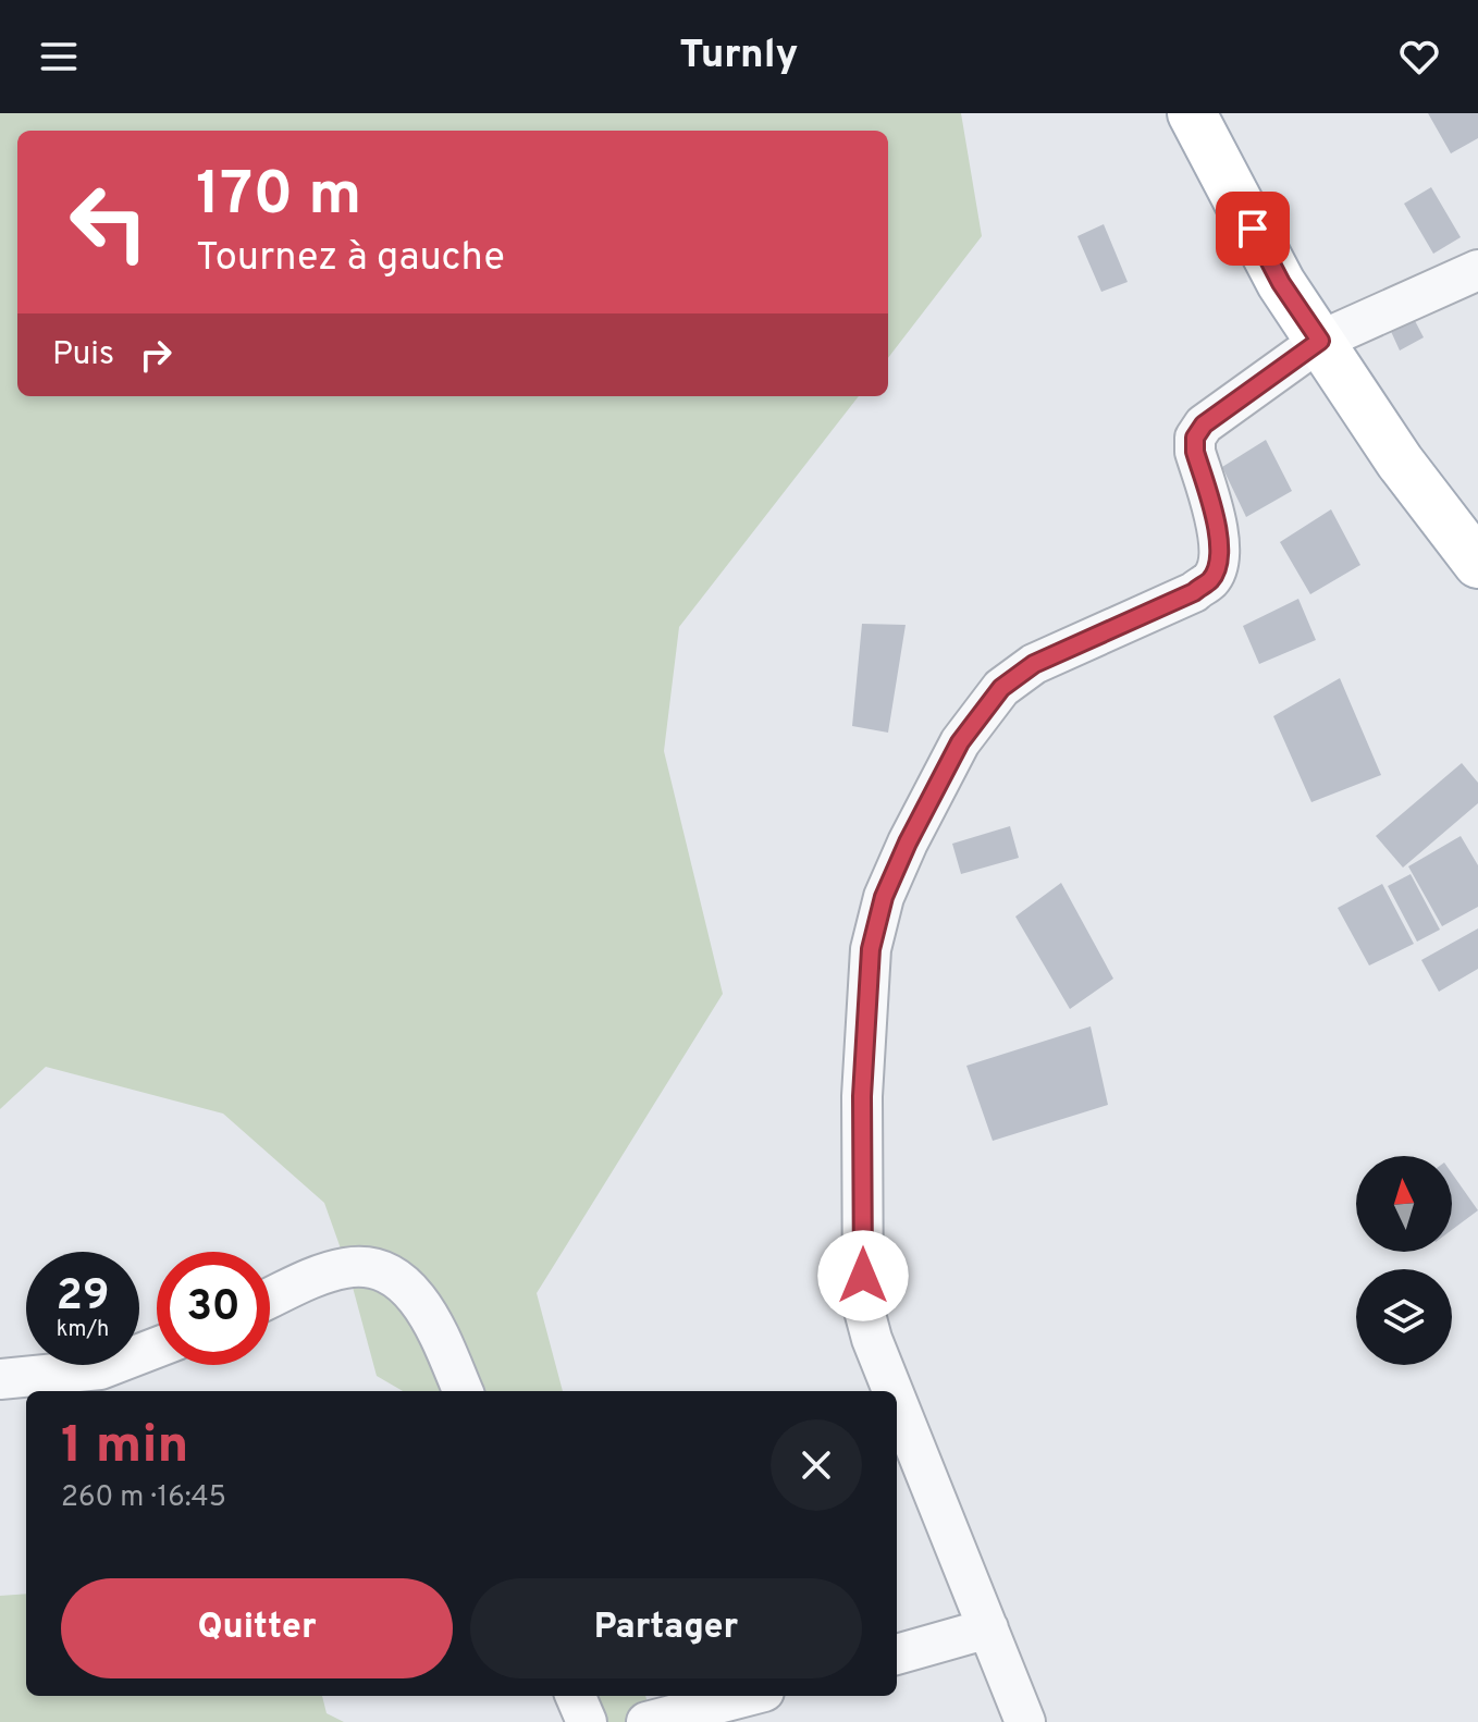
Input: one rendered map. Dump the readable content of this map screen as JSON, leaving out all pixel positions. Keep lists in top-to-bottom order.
{
  "north": "top",
  "page": {
    "header": "Turnly",
    "turn": ["170 m", "Tournez à gauche"],
    "then": "Puis",
    "speed": "29 km/h",
    "limit": "30",
    "heading": ["1 min", "260 m · 16:45"],
    "buttons": ["Quitter", "Partager"]
  }
}
